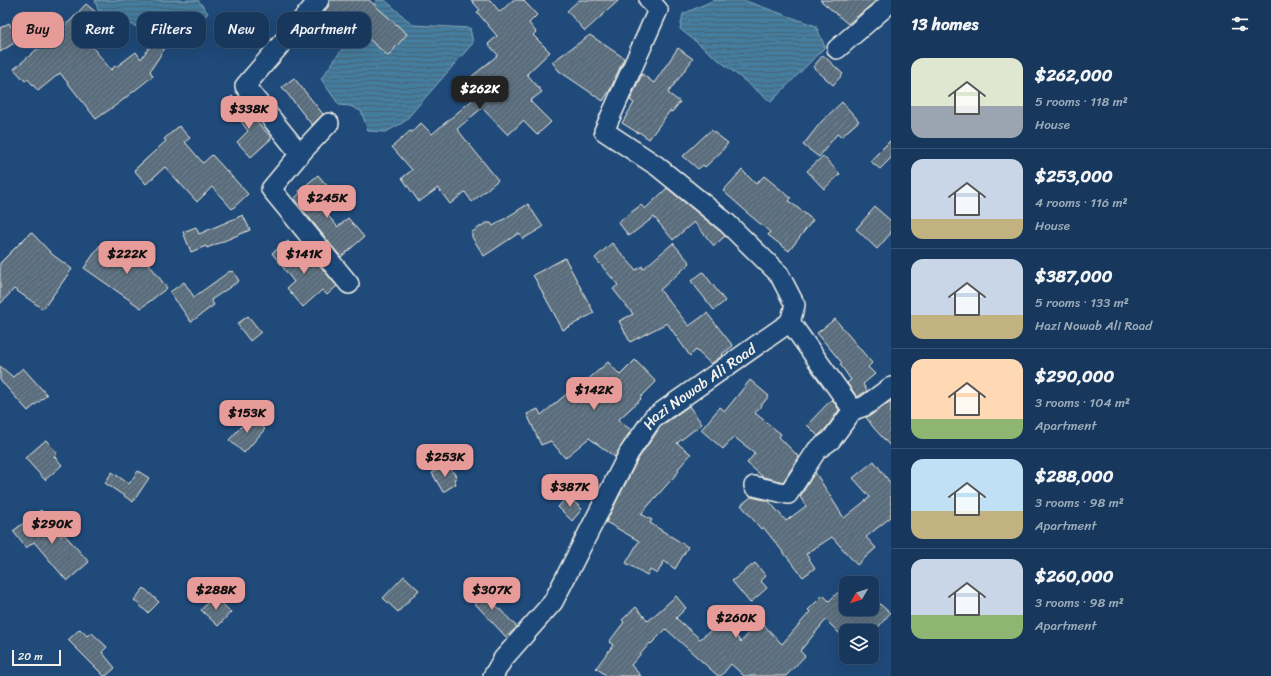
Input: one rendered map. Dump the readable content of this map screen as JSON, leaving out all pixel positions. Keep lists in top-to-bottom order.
{
  "streets": {
    "street": ["Hazi Nowab Ali Road"]
  },
  "scale_bar": "20 m",
  "north": "bottom left",
  "page": {
    "heading": "13 homes",
    "chip": [
      "Buy",
      "Rent",
      "Filters",
      "New",
      "Apartment"
    ],
    "list": [
      {
        "name": "$262,000",
        "note": "5 rooms · 118 m² · House"
      },
      {
        "name": "$253,000",
        "note": "4 rooms · 116 m² · House"
      },
      {
        "name": "$387,000",
        "note": "5 rooms · 133 m² · Hazi Nowab Ali Road"
      },
      {
        "name": "$290,000",
        "note": "3 rooms · 104 m² · Apartment"
      },
      {
        "name": "$288,000",
        "note": "3 rooms · 98 m² · Apartment"
      },
      {
        "name": "$260,000",
        "note": "3 rooms · 98 m² · Apartment"
      }
    ],
    "price": [
      "$262K",
      "$338K",
      "$245K",
      "$222K",
      "$141K",
      "$142K",
      "$153K",
      "$253K",
      "$387K",
      "$290K",
      "$288K",
      "$307K",
      "$260K"
    ],
    "scale": "20 m"
  }
}
